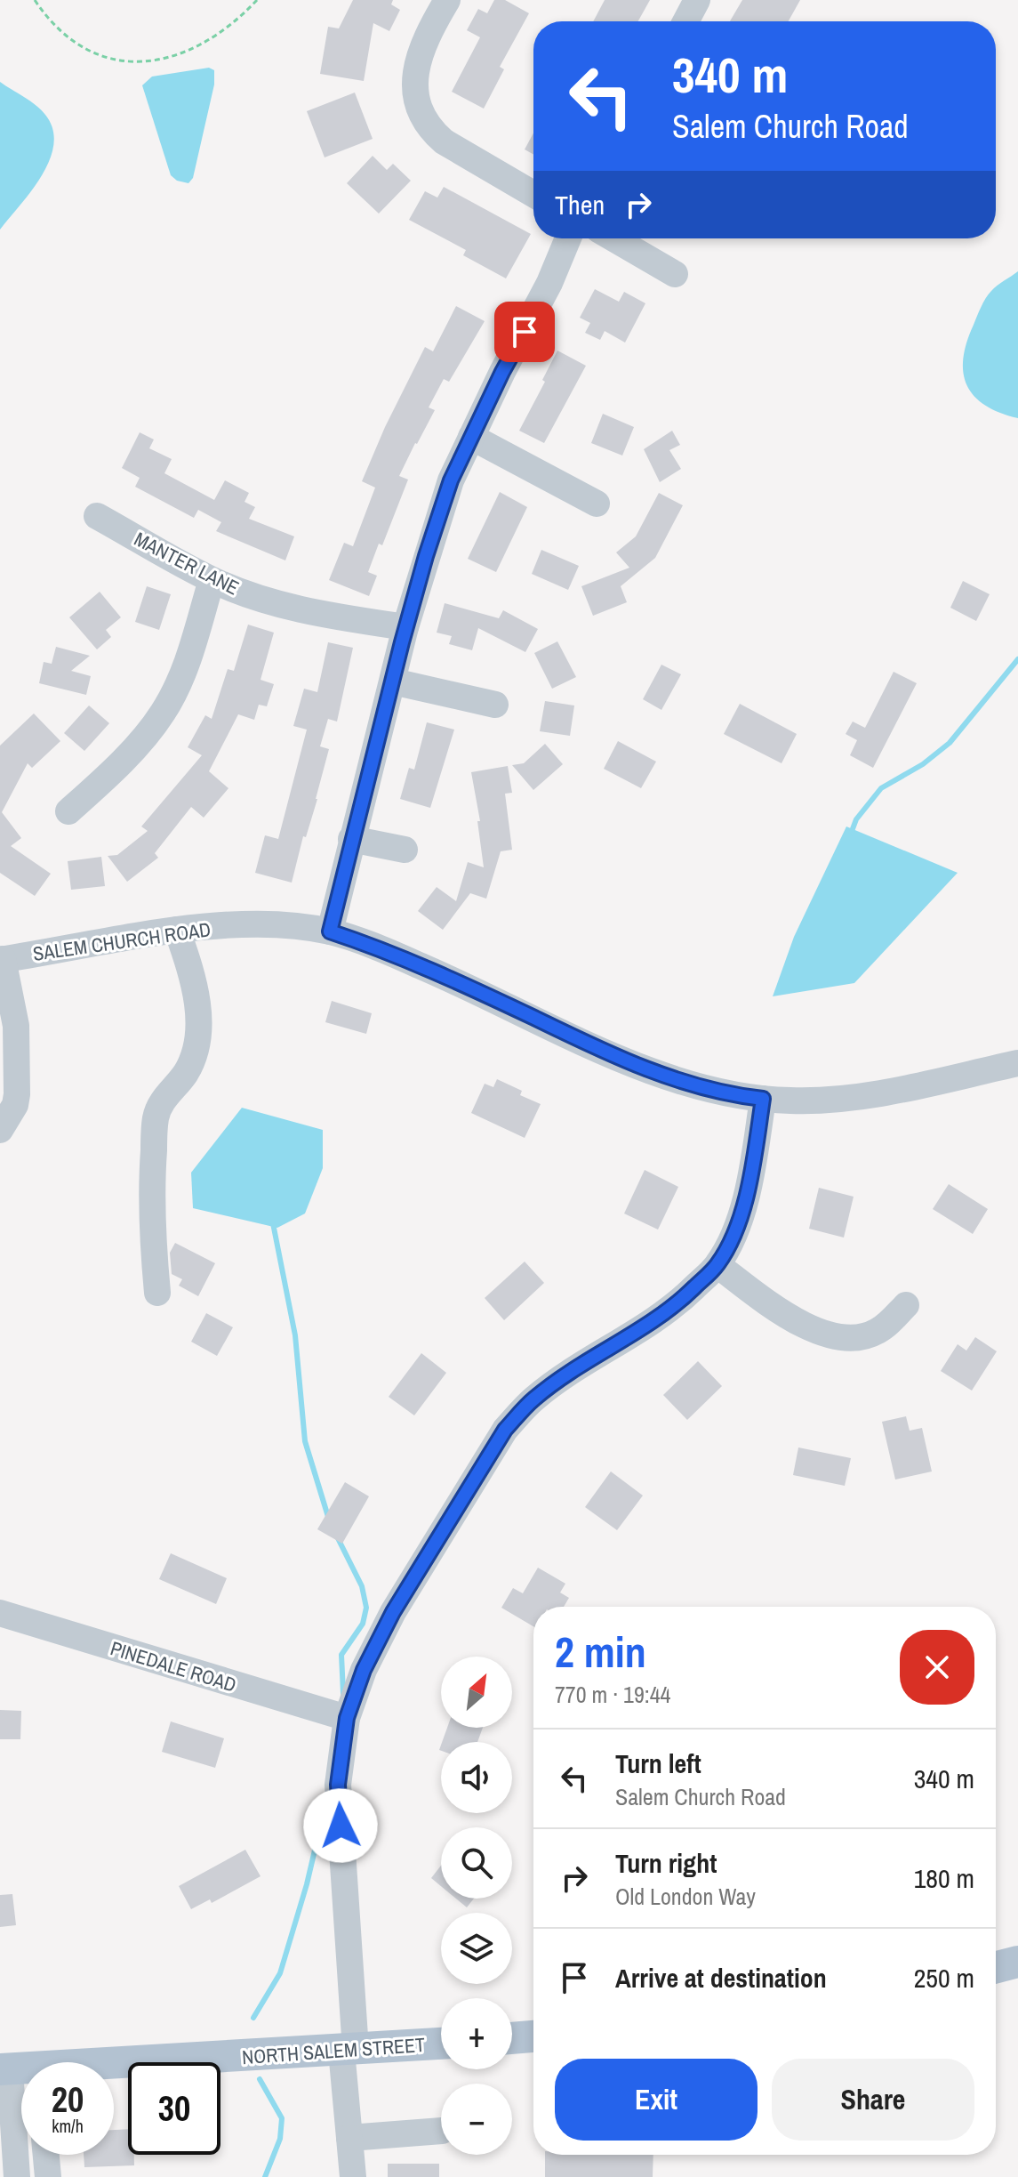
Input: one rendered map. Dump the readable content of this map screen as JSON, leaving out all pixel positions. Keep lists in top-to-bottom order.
{
  "streets": {
    "main road": ["NORTH SALEM STREET"],
    "street": ["MANTER LANE", "SALEM CHURCH ROAD", "PINEDALE ROAD"]
  },
  "north": "top right",
  "page": {
    "turn": ["340 m", "Salem Church Road"],
    "then": "Then",
    "heading": ["2 min", "770 m · 19:44"],
    "map_buttons": ["+", "−"],
    "list": [
      {
        "name": "Turn left",
        "note": "Salem Church Road",
        "value": "340 m"
      },
      {
        "name": "Turn right",
        "note": "Old London Way",
        "value": "180 m"
      },
      {
        "name": "Arrive at destination",
        "value": "250 m"
      }
    ],
    "buttons": ["Exit", "Share"],
    "speed": "20 km/h",
    "limit": "30"
  }
}
